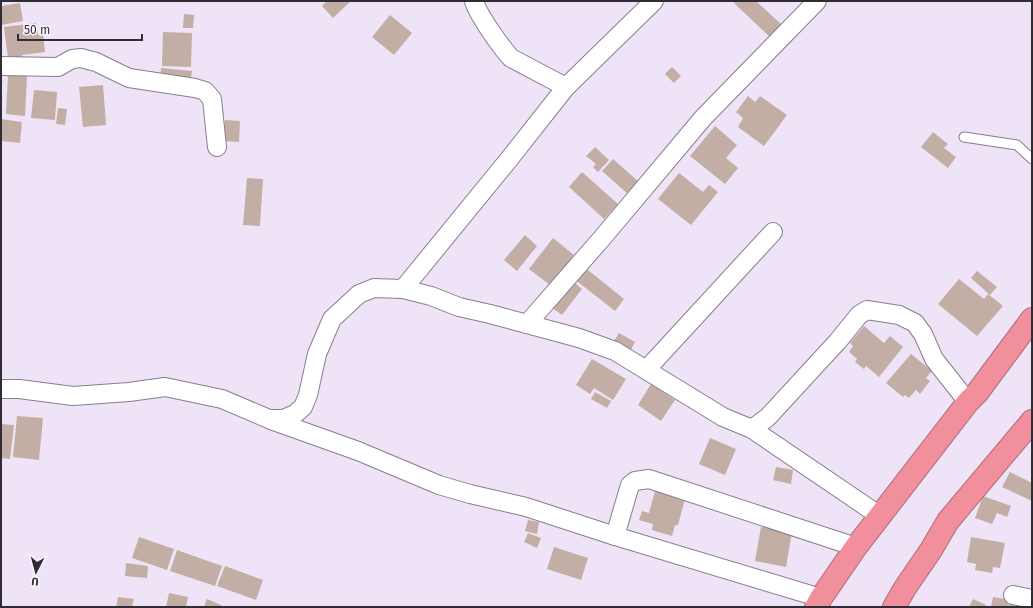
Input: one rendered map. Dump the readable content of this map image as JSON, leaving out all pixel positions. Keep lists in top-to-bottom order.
{
  "scale_bar": "50 m",
  "north": "bottom"
}
